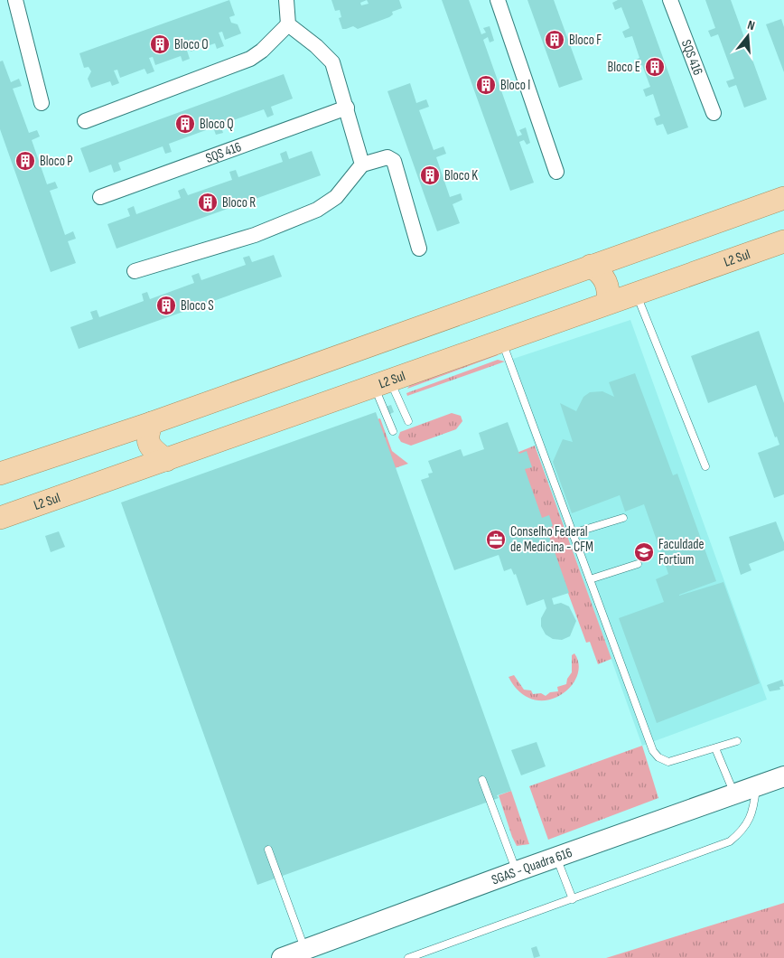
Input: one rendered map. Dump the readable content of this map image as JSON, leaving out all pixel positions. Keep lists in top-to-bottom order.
{
  "streets": {
    "main road": ["L2 Sul"],
    "street": ["SQS 416", "SGAS - Quadra 616"]
  },
  "places": {
    "building": [
      "Bloco F",
      "Bloco O",
      "Bloco E",
      "Bloco I",
      "Bloco Q",
      "Bloco P",
      "Bloco K",
      "Bloco R",
      "Bloco S"
    ],
    "office": ["Conselho Federal de Medicina - CFM"],
    "school or university": ["Faculdade Fortium"]
  },
  "north": "top"
}
